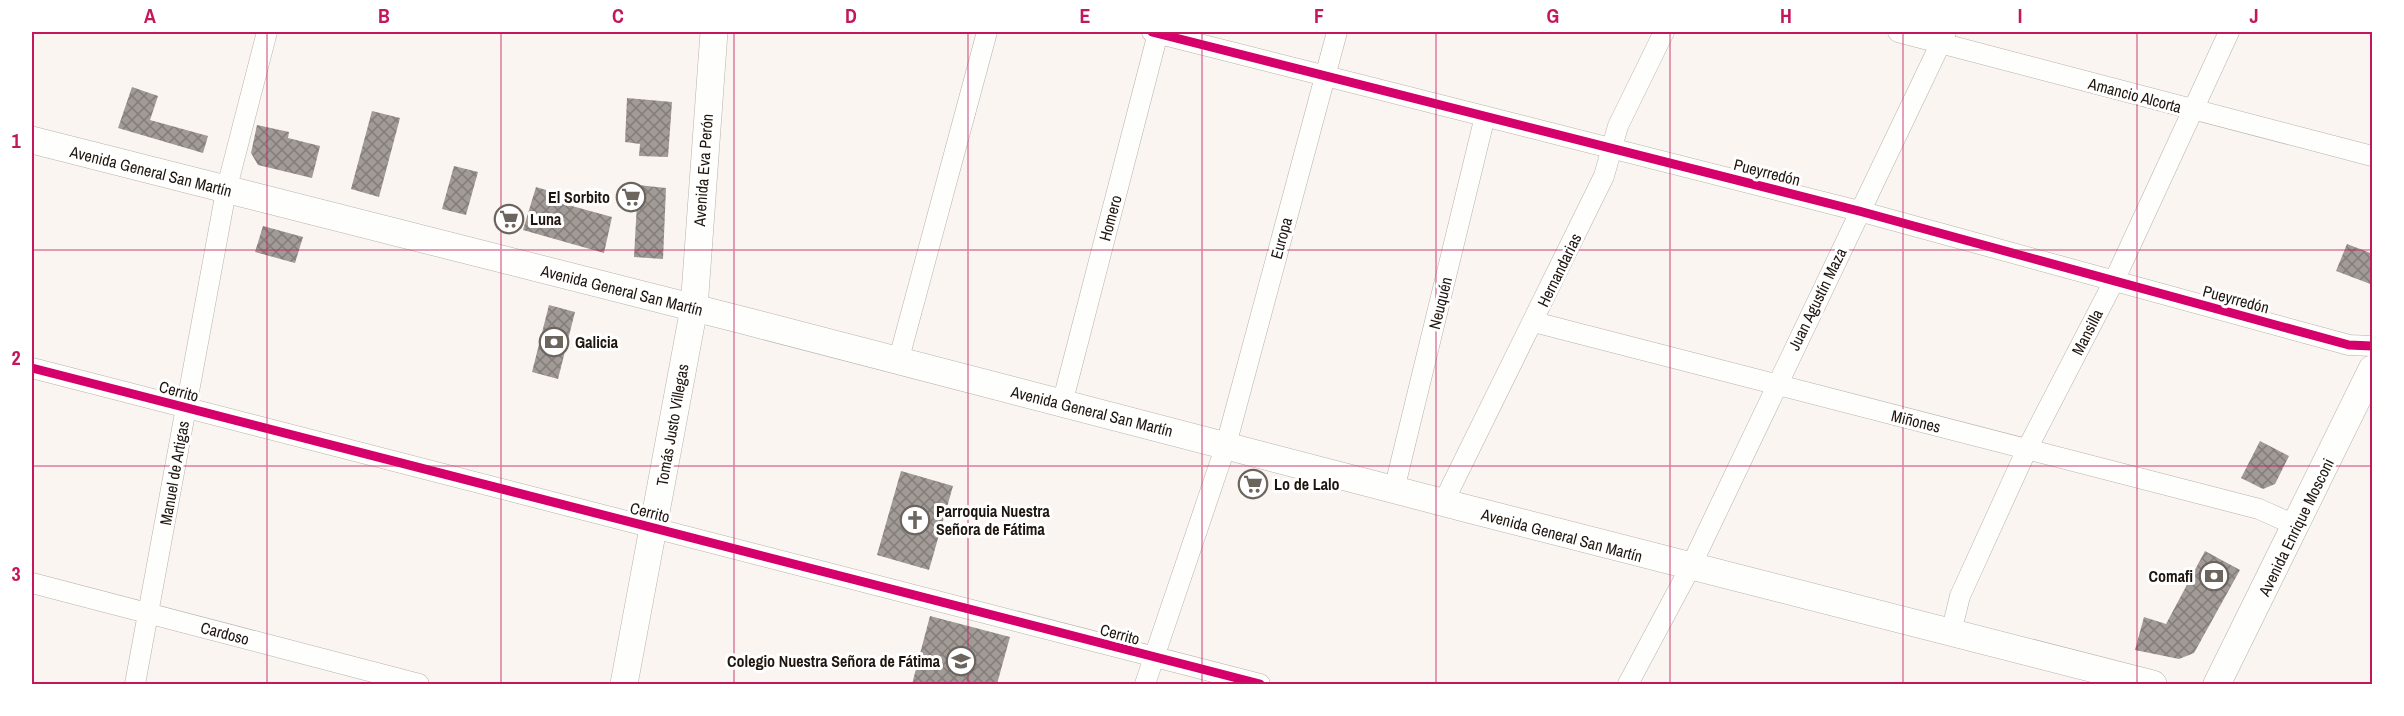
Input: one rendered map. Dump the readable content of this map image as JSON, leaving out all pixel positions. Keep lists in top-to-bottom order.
{
  "streets": {
    "main road": [
      "Avenida Eva Perón",
      "Avenida General San Martín",
      "Tomás Justo Villegas",
      "Avenida Enrique Mosconi"
    ],
    "street": [
      "Amancio Alcorta",
      "Pueyrredón",
      "Homero",
      "Europa",
      "Hernandarias",
      "Juan Agustín Maza",
      "Neuquén",
      "Mansilla",
      "Cerrito",
      "Miñones",
      "Manuel de Artigas",
      "Cardoso"
    ]
  },
  "crossings": [
    ["Amancio Alcorta", "Juan Agustín Maza"],
    ["Amancio Alcorta", "Mansilla"],
    ["Avenida Eva Perón", "Avenida General San Martín"],
    ["Avenida Eva Perón", "Tomás Justo Villegas"],
    ["Avenida General San Martín", "Homero"],
    ["Avenida General San Martín", "Europa"],
    ["Avenida General San Martín", "Hernandarias"],
    ["Avenida General San Martín", "Juan Agustín Maza"],
    ["Avenida General San Martín", "Neuquén"],
    ["Avenida General San Martín", "Mansilla"],
    ["Avenida General San Martín", "Tomás Justo Villegas"],
    ["Avenida General San Martín", "Manuel de Artigas"],
    ["Pueyrredón", "Homero"],
    ["Pueyrredón", "Europa"],
    ["Pueyrredón", "Hernandarias"],
    ["Pueyrredón", "Juan Agustín Maza"],
    ["Pueyrredón", "Neuquén"],
    ["Pueyrredón", "Mansilla"],
    ["Europa", "Cerrito"],
    ["Hernandarias", "Miñones"],
    ["Juan Agustín Maza", "Miñones"],
    ["Mansilla", "Miñones"],
    ["Cerrito", "Tomás Justo Villegas"],
    ["Cerrito", "Manuel de Artigas"],
    ["Miñones", "Avenida Enrique Mosconi"],
    ["Manuel de Artigas", "Cardoso"]
  ],
  "places": {
    "supermarket": ["El Sorbito", "Luna", "Lo de Lalo"],
    "bank": ["Galicia", "Comafi"],
    "church": ["Parroquia Nuestra Señora de Fátima"],
    "school or university": ["Colegio Nuestra Señora de Fátima"]
  },
  "grid": {
    "columns": [
      "A",
      "B",
      "C",
      "D",
      "E",
      "F",
      "G",
      "H",
      "I",
      "J"
    ],
    "rows": ["1", "2", "3"]
  }
}
